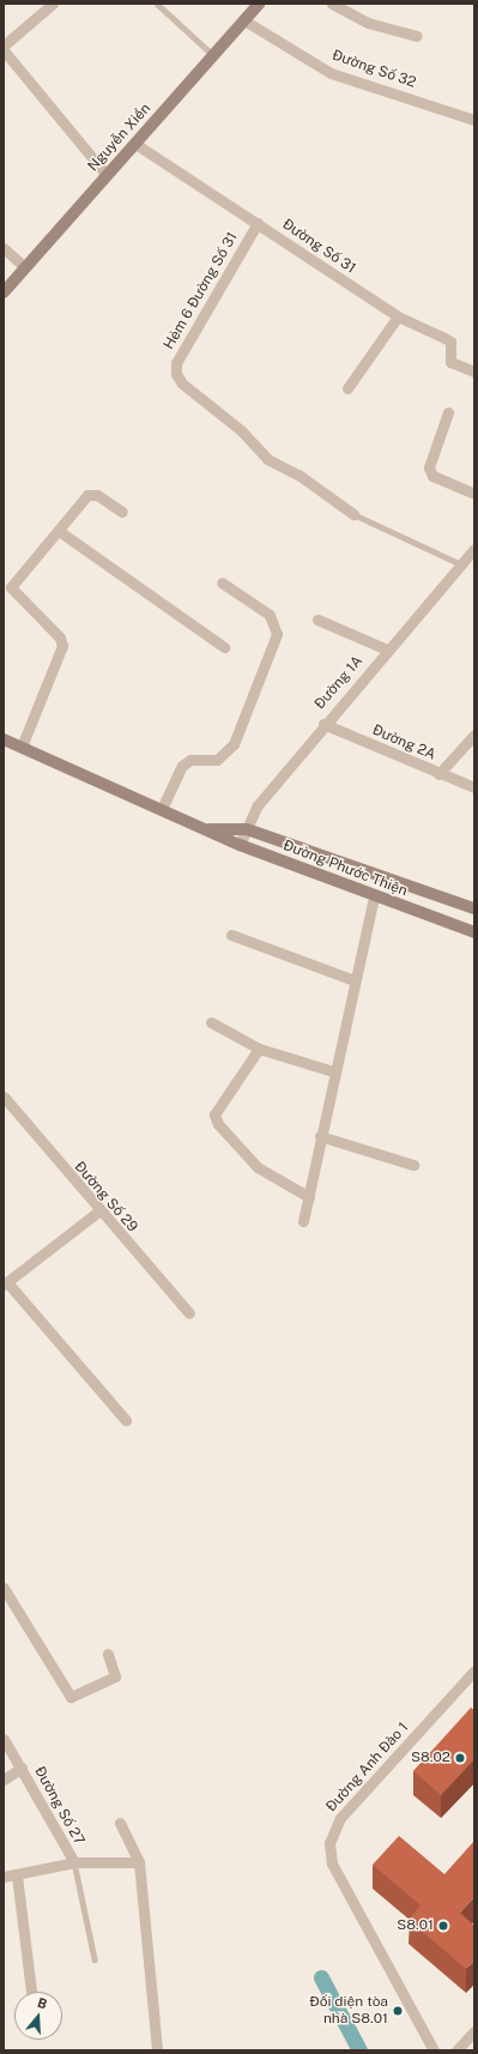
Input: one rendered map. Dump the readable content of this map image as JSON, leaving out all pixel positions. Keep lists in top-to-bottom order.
{
  "streets": {
    "street": [
      "Đường Số 32",
      "Nguyễn Xiển",
      "Đường Số 31",
      "Hẻm 6 Đường Số 31",
      "Đường 1A",
      "Đường 2A",
      "Đường Phước Thiện",
      "Đường Số 29",
      "Đường Anh Đào 1",
      "Đường Số 27"
    ]
  },
  "crossings": [
    ["Đường Số 32", "Nguyễn Xiển"],
    ["Nguyễn Xiển", "Đường Số 31"],
    ["Đường Số 31", "Hẻm 6 Đường Số 31"],
    ["Hẻm 6 Đường Số 31", "Đường 1A"],
    ["Đường 1A", "Đường 2A"],
    ["Đường 1A", "Đường Phước Thiện"]
  ],
  "places": ["S8.02", "S8.01", "Đối diện tòa nhà S8.01"],
  "north": "top"
}
